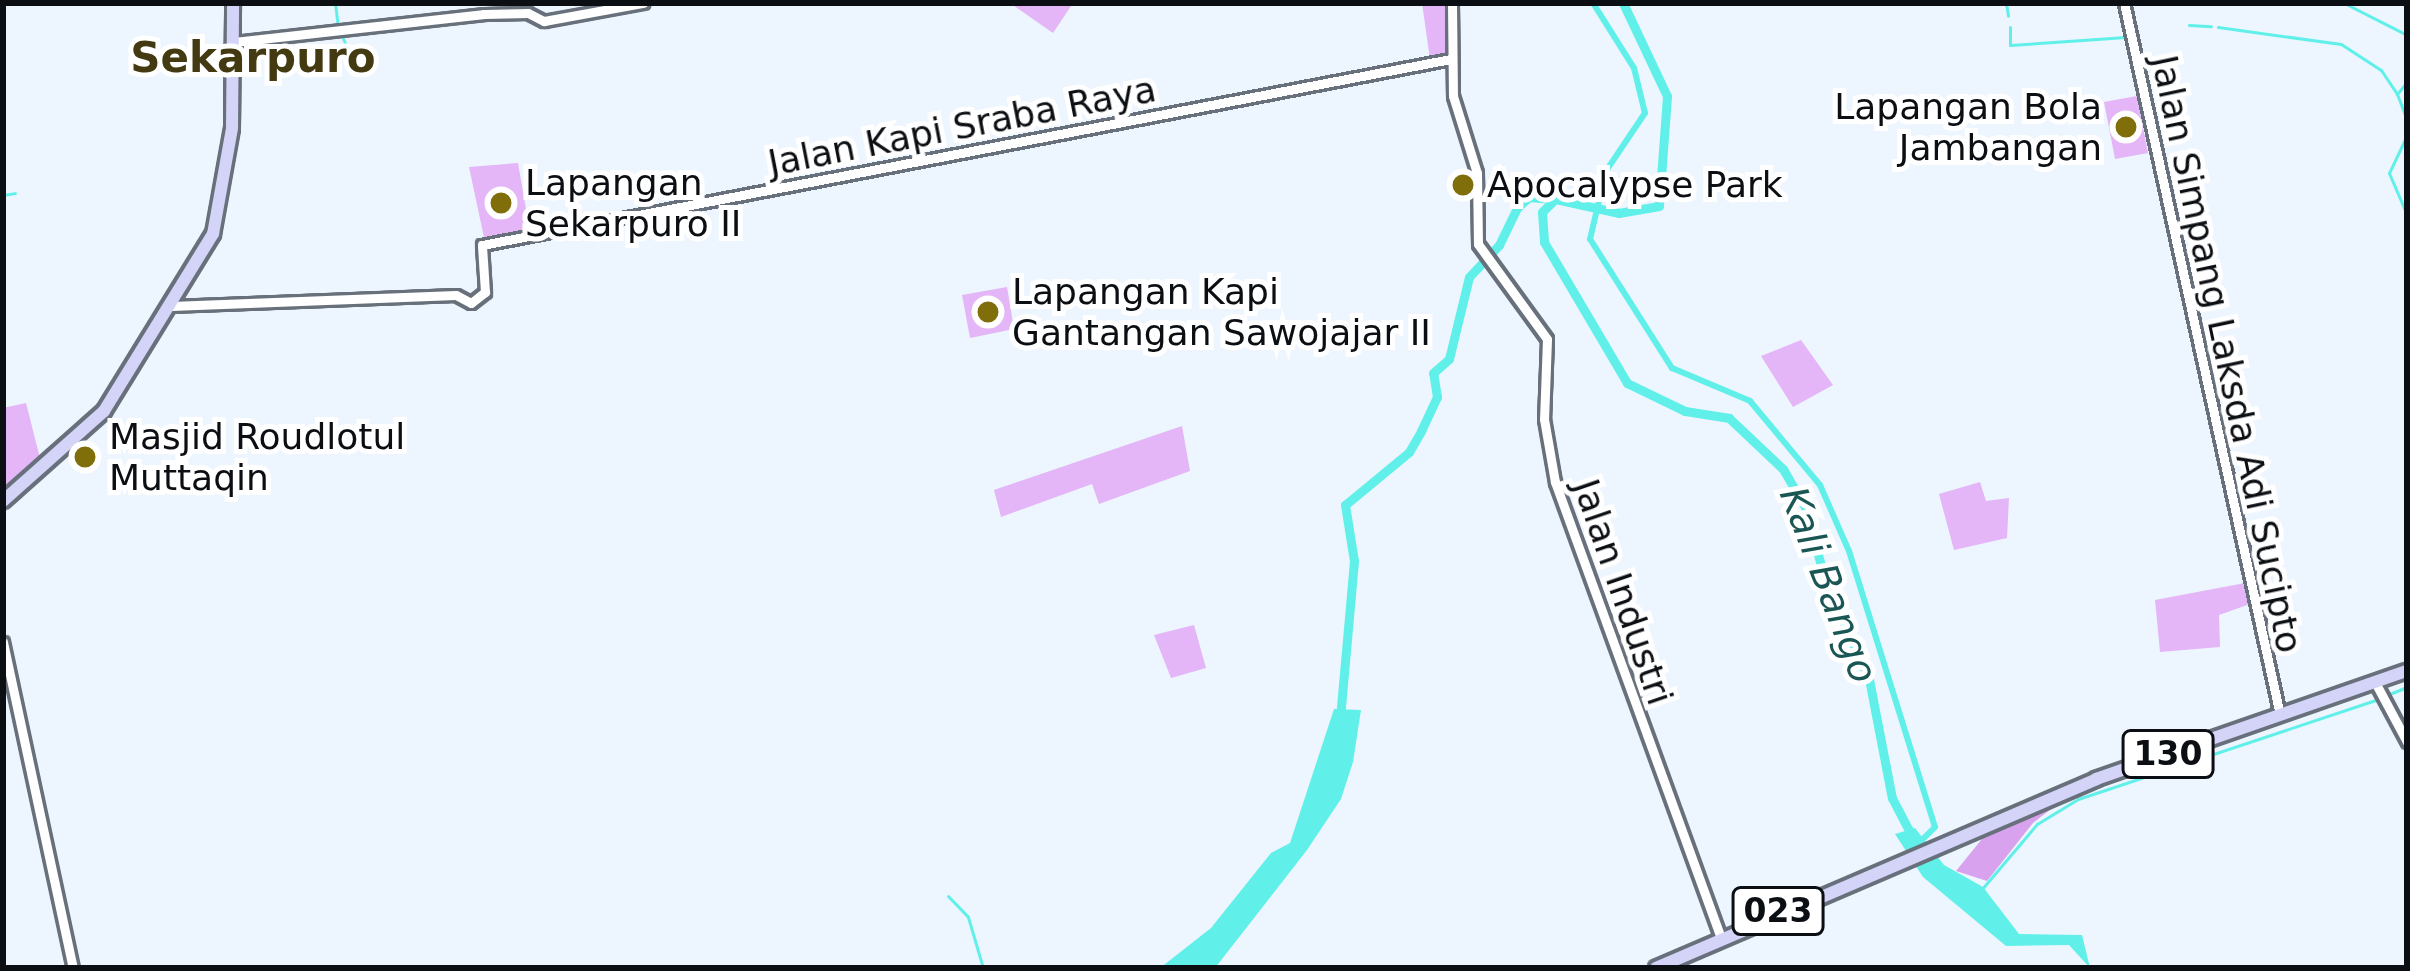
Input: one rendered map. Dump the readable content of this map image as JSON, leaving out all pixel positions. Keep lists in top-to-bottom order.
{
  "streets": {
    "main road": ["130", "023"],
    "street": ["Jalan Kapi Sraba Raya", "Jalan Simpang Laksda Adi Sucipto", "Jalan Industri"]
  },
  "crossings": [
    ["Jalan Kapi Sraba Raya", "Jalan Industri"],
    ["Jalan Simpang Laksda Adi Sucipto", "130"],
    ["Jalan Industri", "023"],
    ["130", "023"]
  ],
  "districts": ["Sekarpuro"],
  "water": ["Kali Bango"],
  "places": [
    "Lapangan Bola Jambangan",
    "Apocalypse Park",
    "Lapangan Sekarpuro II",
    "Lapangan Kapi Gantangan Sawojajar II",
    "Masjid Roudlotul Muttaqin"
  ]
}
